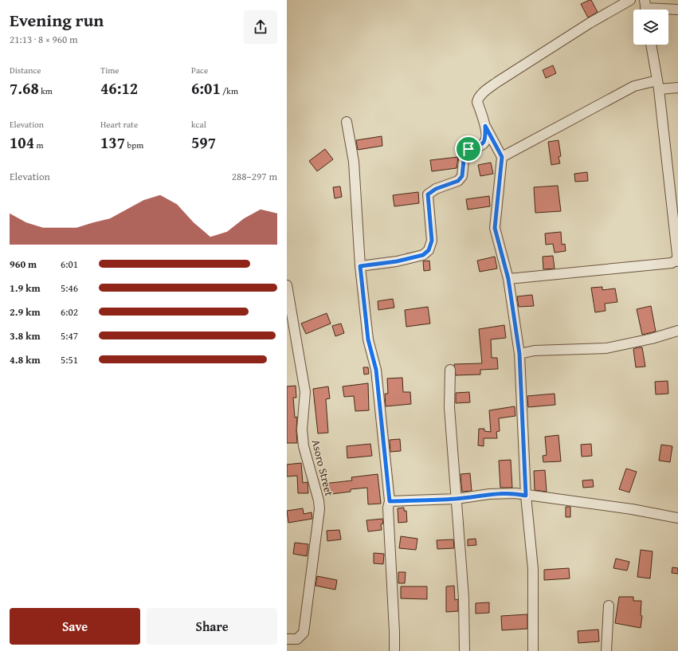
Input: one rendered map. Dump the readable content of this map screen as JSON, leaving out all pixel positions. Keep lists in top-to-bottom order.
{
  "streets": {
    "street": ["Asoro Street"]
  },
  "page": {
    "heading": ["Evening run", "21:13 · 8 × 960 m"],
    "stats": [
      ["Distance", "7.68 km"],
      ["Time", "46:12"],
      ["Pace", "6:01 /km"],
      ["Elevation", "104 m"],
      ["Heart rate", "137 bpm"],
      ["kcal", "597"]
    ],
    "chart": ["Elevation", "288–297 m"],
    "list": [
      {
        "name": "960 m",
        "note": "6:01"
      },
      {
        "name": "1.9 km",
        "note": "5:46"
      },
      {
        "name": "2.9 km",
        "note": "6:02"
      },
      {
        "name": "3.8 km",
        "note": "5:47"
      },
      {
        "name": "4.8 km",
        "note": "5:51"
      }
    ],
    "buttons": ["Save", "Share"]
  }
}
